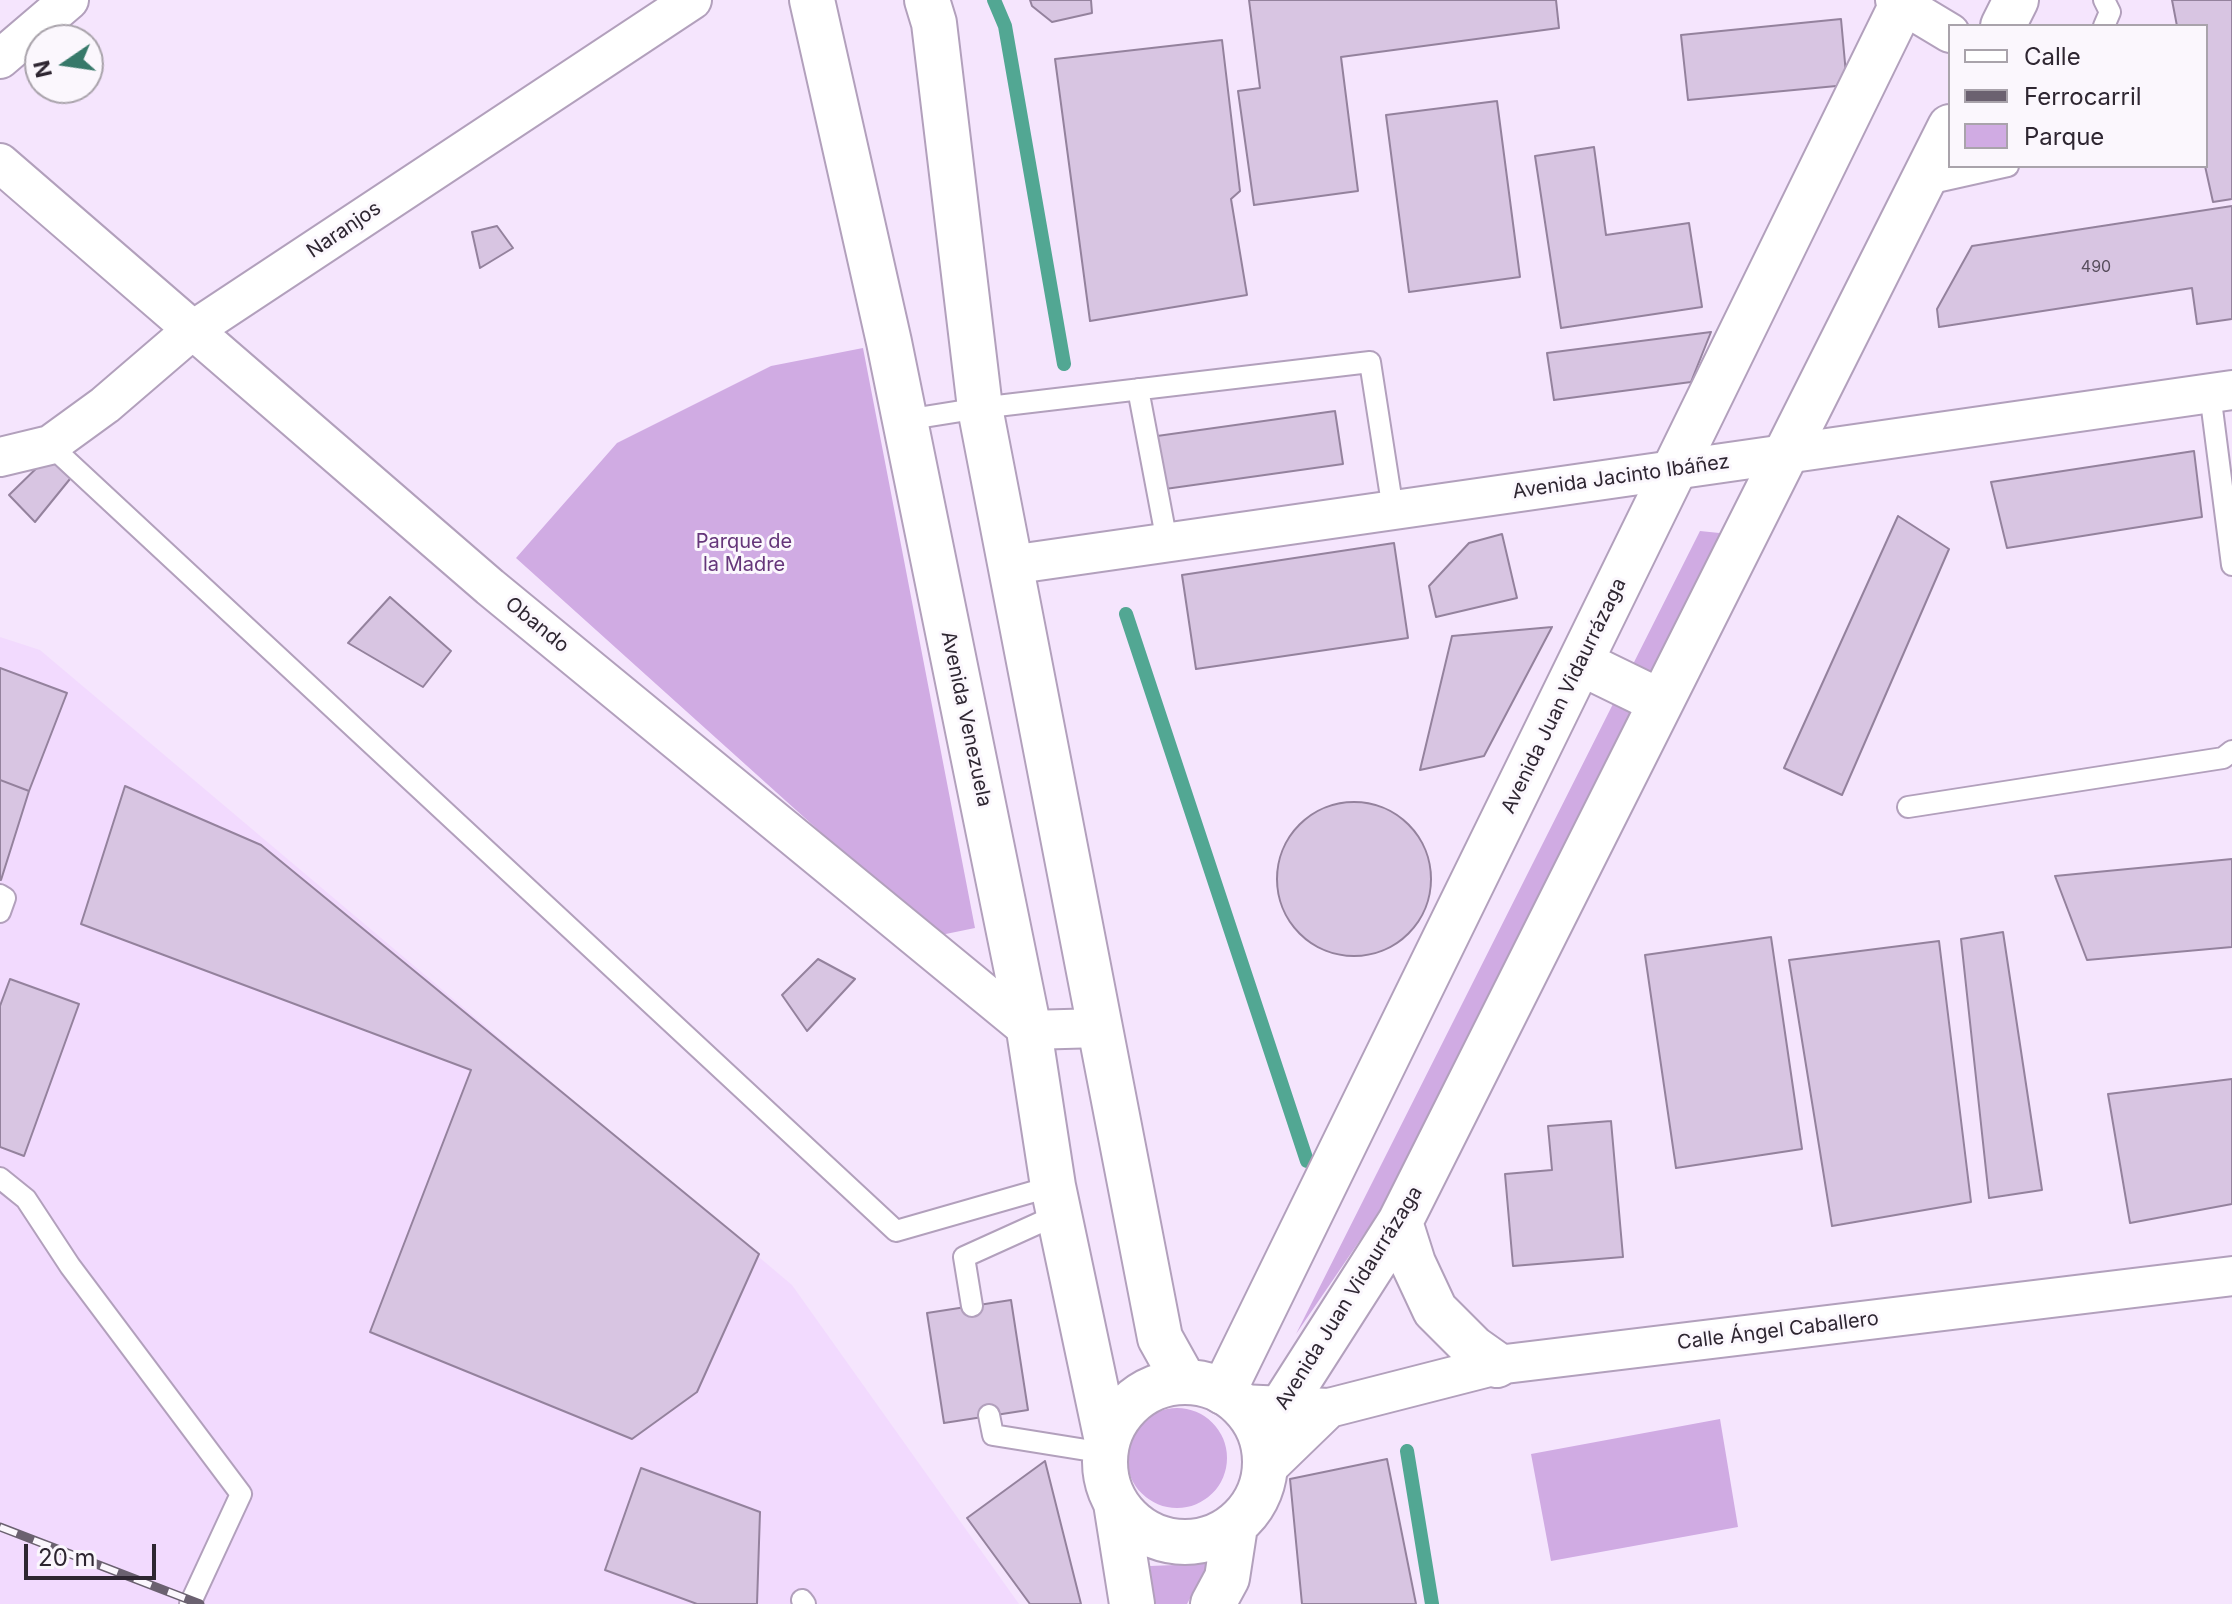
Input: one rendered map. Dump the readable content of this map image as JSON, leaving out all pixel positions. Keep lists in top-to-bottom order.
{
  "streets": {
    "main road": ["Avenida Juan Vidaurrázaga", "Avenida Venezuela"],
    "street": [
      "Naranjos",
      "Avenida Jacinto Ibáñez",
      "Obando",
      "Calle Ángel Caballero"
    ]
  },
  "crossings": [
    ["Naranjos", "Obando"],
    ["Avenida Jacinto Ibáñez", "Avenida Juan Vidaurrázaga"],
    ["Obando", "Avenida Venezuela"],
    ["Avenida Juan Vidaurrázaga", "Avenida Venezuela"],
    ["Avenida Juan Vidaurrázaga", "Calle Ángel Caballero"],
    ["Avenida Venezuela", "Calle Ángel Caballero"]
  ],
  "parks": ["Parque de la Madre"],
  "house_numbers": ["490"],
  "legend": ["Calle", "Ferrocarril", "Parque"],
  "scale_bar": "20 m",
  "north": "left"
}
